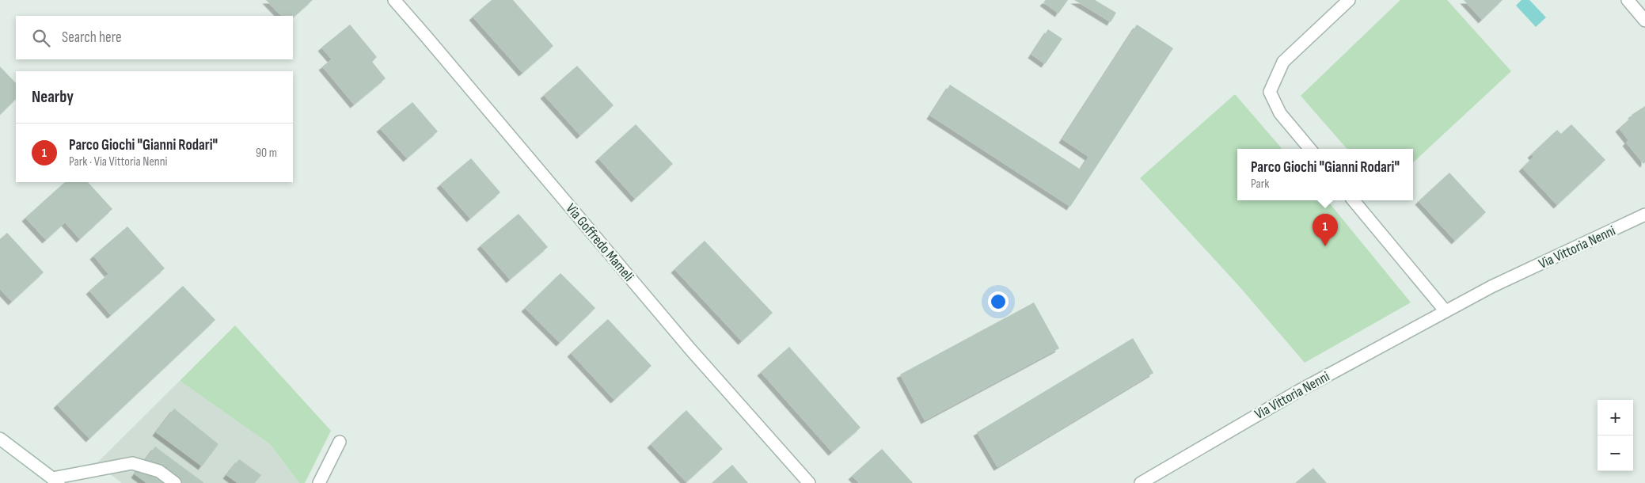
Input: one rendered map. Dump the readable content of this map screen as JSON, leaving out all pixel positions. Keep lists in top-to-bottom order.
{
  "streets": {
    "street": ["Via Goffredo Mameli", "Via Vittoria Nenni"]
  },
  "page": {
    "search": "Search here",
    "heading": "Nearby",
    "list": [
      {
        "mark": "1",
        "name": "Parco Giochi \"Gianni Rodari\"",
        "note": "Park · Via Vittoria Nenni",
        "value": "90 m"
      }
    ],
    "popup": ["Parco Giochi \"Gianni Rodari\"", "Park"],
    "pins": "1",
    "map_buttons": ["+", "−"]
  }
}
